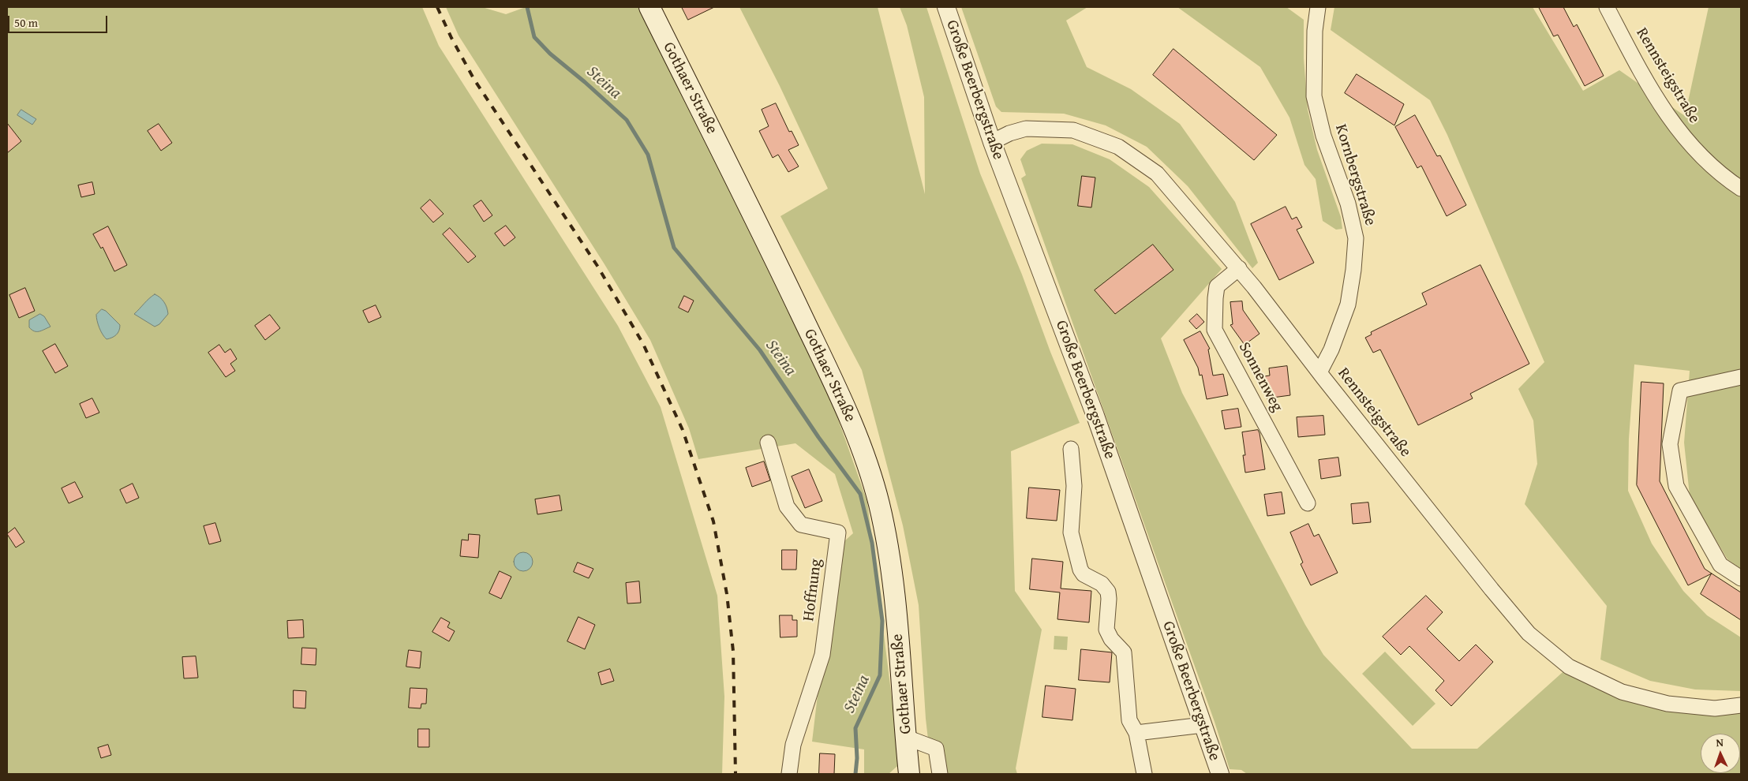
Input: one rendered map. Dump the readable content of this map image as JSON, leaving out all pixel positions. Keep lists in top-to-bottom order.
{
  "streets": {
    "main road": ["Gothaer Straße"],
    "street": [
      "Rennsteigstraße",
      "Große Beerbergstraße",
      "Kornbergstraße",
      "Sonnenweg",
      "Hoffnung"
    ]
  },
  "crossings": [
    ["Rennsteigstraße", "Große Beerbergstraße"],
    ["Rennsteigstraße", "Kornbergstraße"],
    ["Rennsteigstraße", "Sonnenweg"]
  ],
  "water": ["Steina"],
  "scale_bar": "50 m",
  "north": "top"
}
